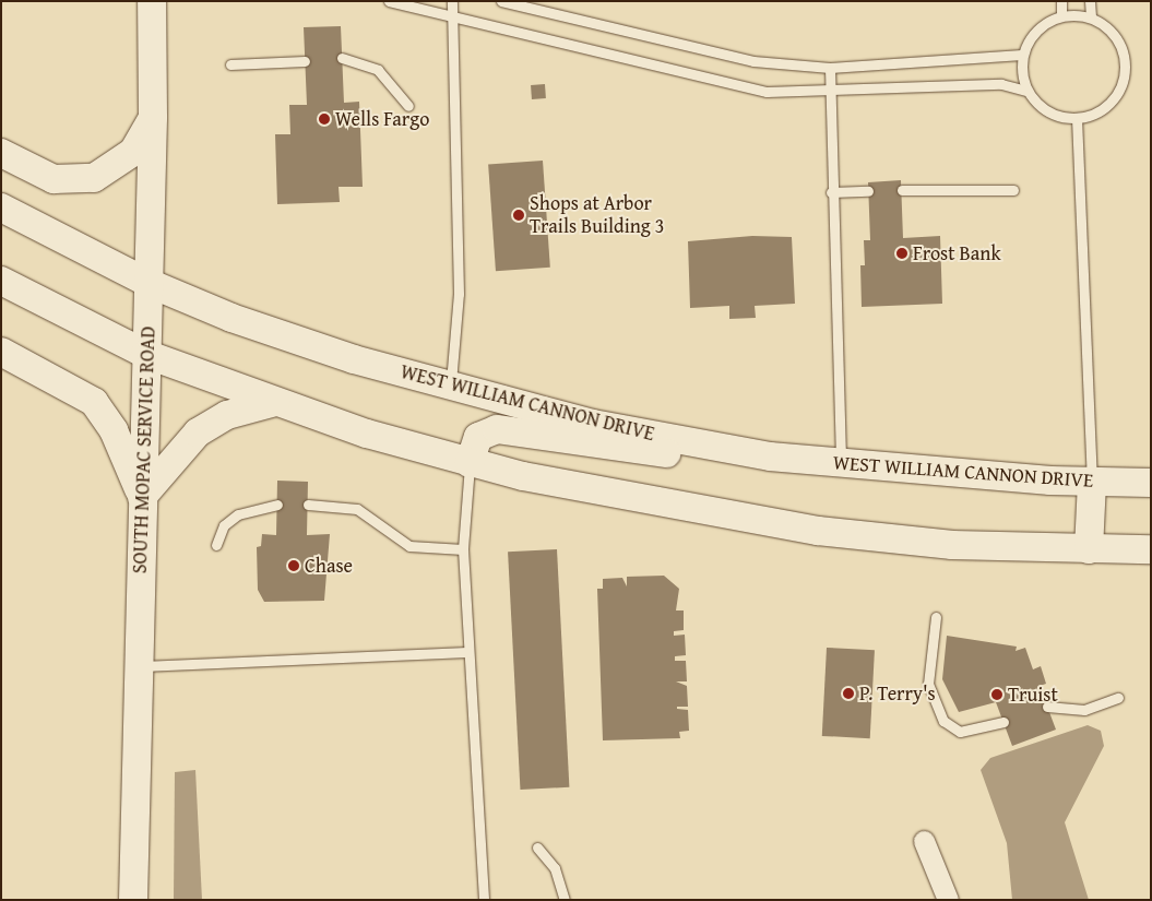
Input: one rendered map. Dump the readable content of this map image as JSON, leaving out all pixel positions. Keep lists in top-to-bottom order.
{
  "streets": {
    "main road": ["WEST WILLIAM CANNON DRIVE", "SOUTH MOPAC SERVICE ROAD"]
  },
  "crossings": [
    ["WEST WILLIAM CANNON DRIVE", "SOUTH MOPAC SERVICE ROAD"]
  ],
  "places": [
    "Wells Fargo",
    "Shops at Arbor Trails Building 3",
    "Frost Bank",
    "Chase",
    "P. Terry's",
    "Truist"
  ]
}
